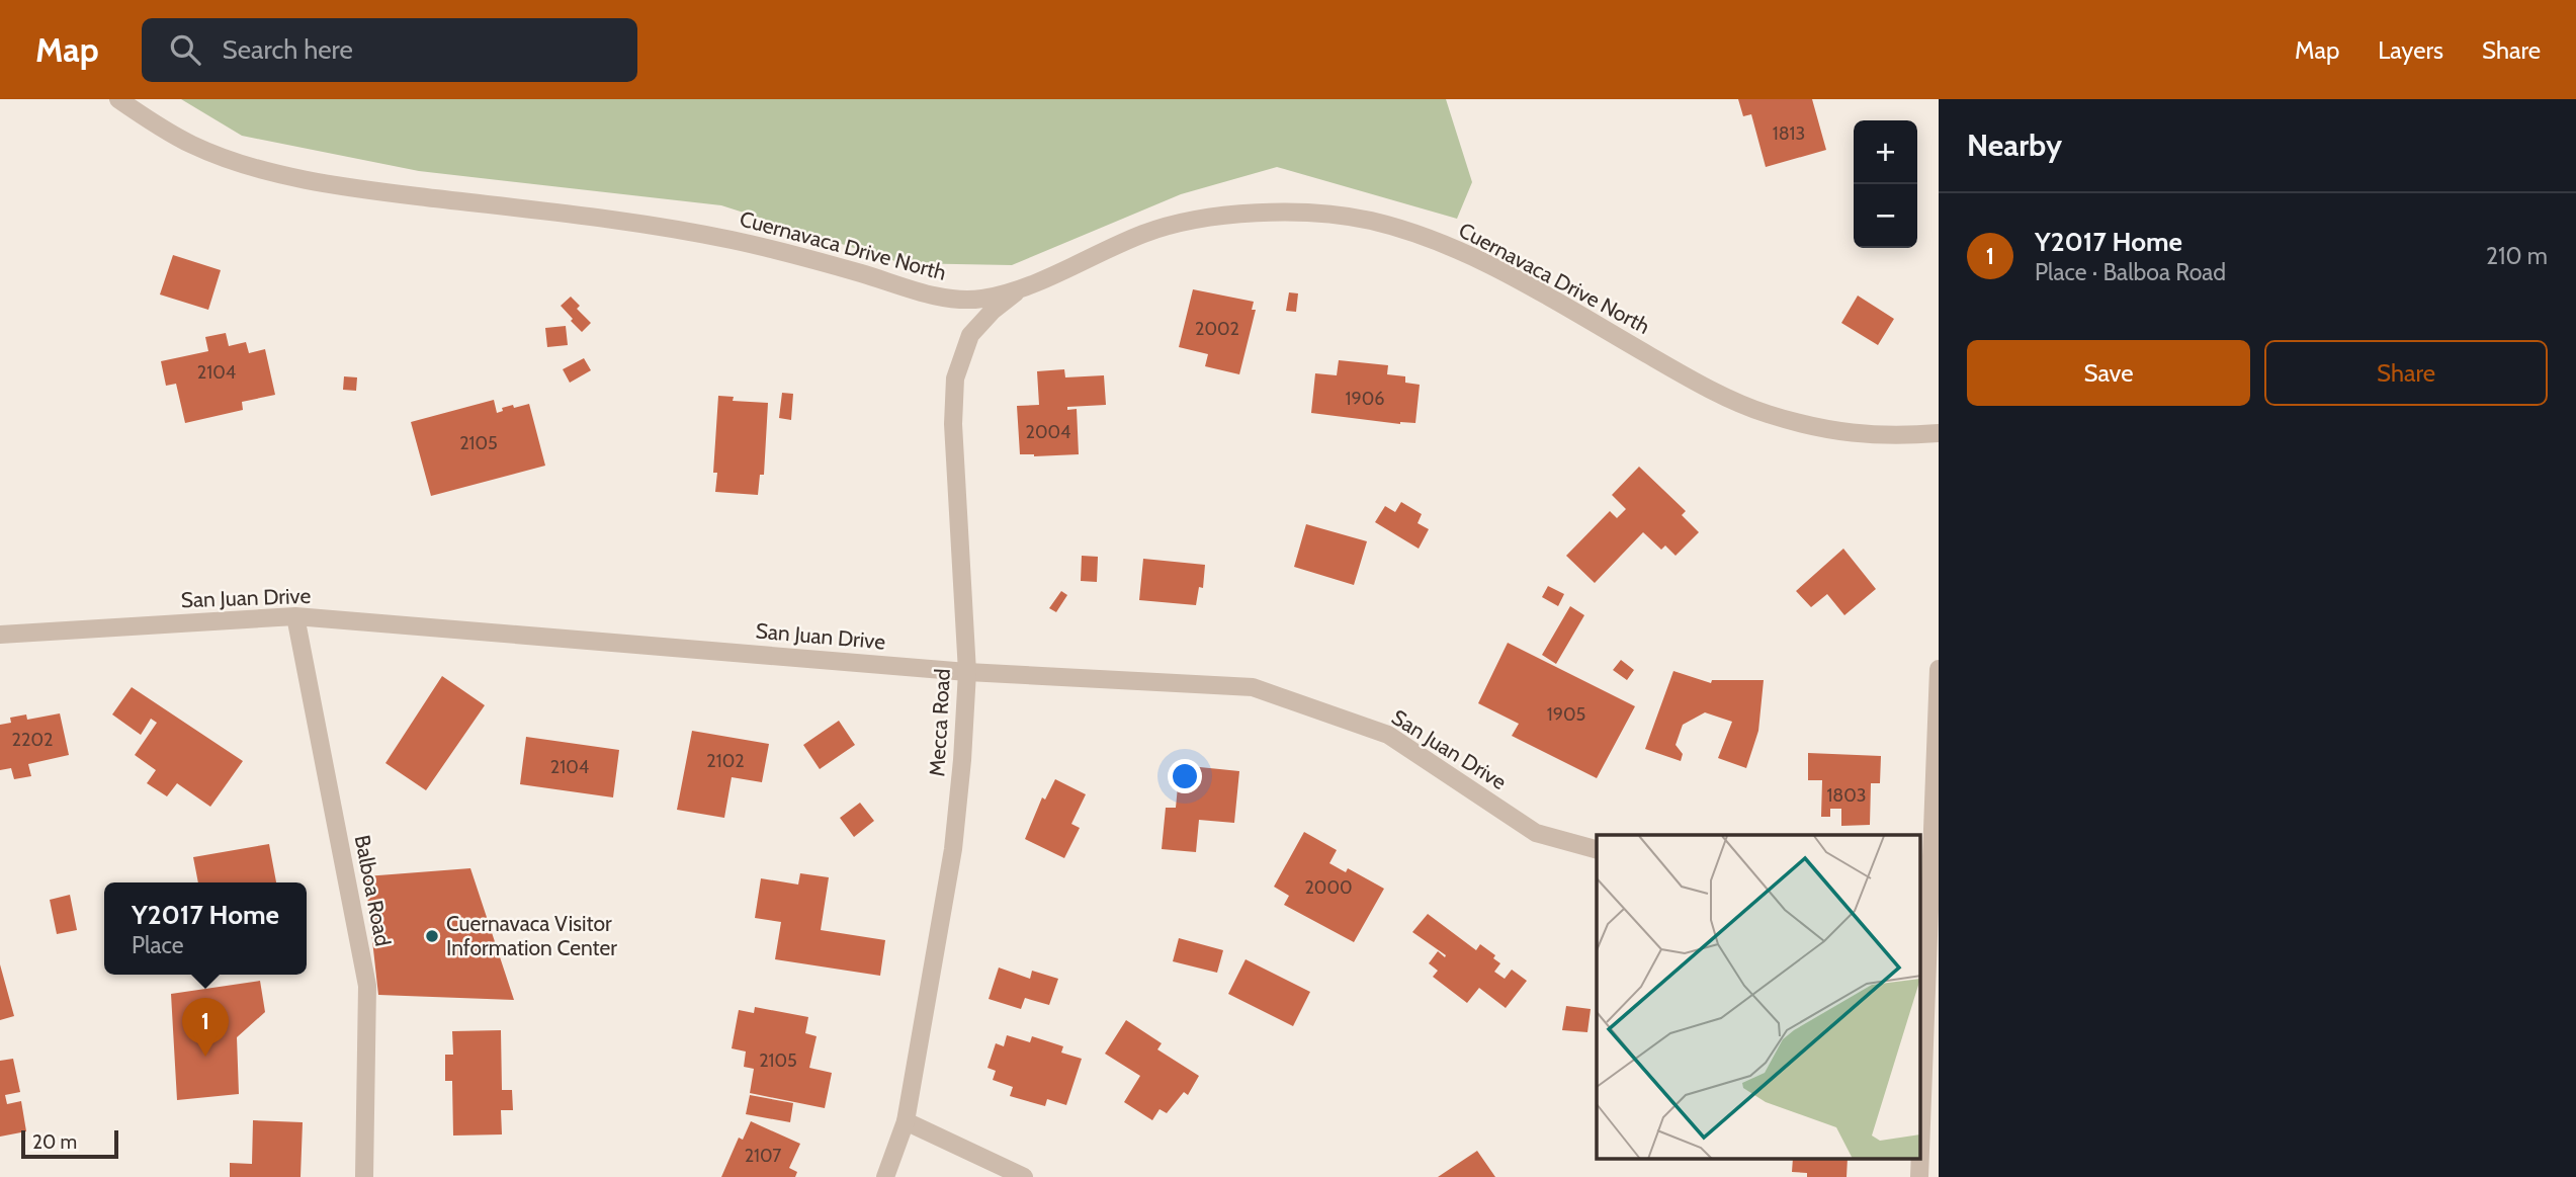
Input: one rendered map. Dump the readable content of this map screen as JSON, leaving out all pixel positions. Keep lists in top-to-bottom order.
{
  "streets": {
    "street": [
      "Cuernavaca Drive North",
      "San Juan Drive",
      "Mecca Road",
      "Balboa Road"
    ]
  },
  "crossings": [
    ["Cuernavaca Drive North", "Mecca Road"],
    ["San Juan Drive", "Mecca Road"],
    ["San Juan Drive", "Balboa Road"]
  ],
  "places": ["Cuernavaca Visitor Information Center"],
  "house_numbers": [
    "1813",
    "2002",
    "2104",
    "1906",
    "2004",
    "2105",
    "1905",
    "2202",
    "2102",
    "2104",
    "1803",
    "2000",
    "2105",
    "2107"
  ],
  "scale_bar": "20 m",
  "page": {
    "header": "Map",
    "search": "Search here",
    "nav": ["Map", "Layers", "Share"],
    "heading": "Nearby",
    "map_buttons": ["+", "−"],
    "list": [
      {
        "mark": "1",
        "name": "Y2017 Home",
        "note": "Place · Balboa Road",
        "value": "210 m"
      }
    ],
    "buttons": ["Save", "Share"],
    "popup": ["Y2017 Home", "Place"],
    "pins": "1",
    "scale": "20 m"
  }
}
